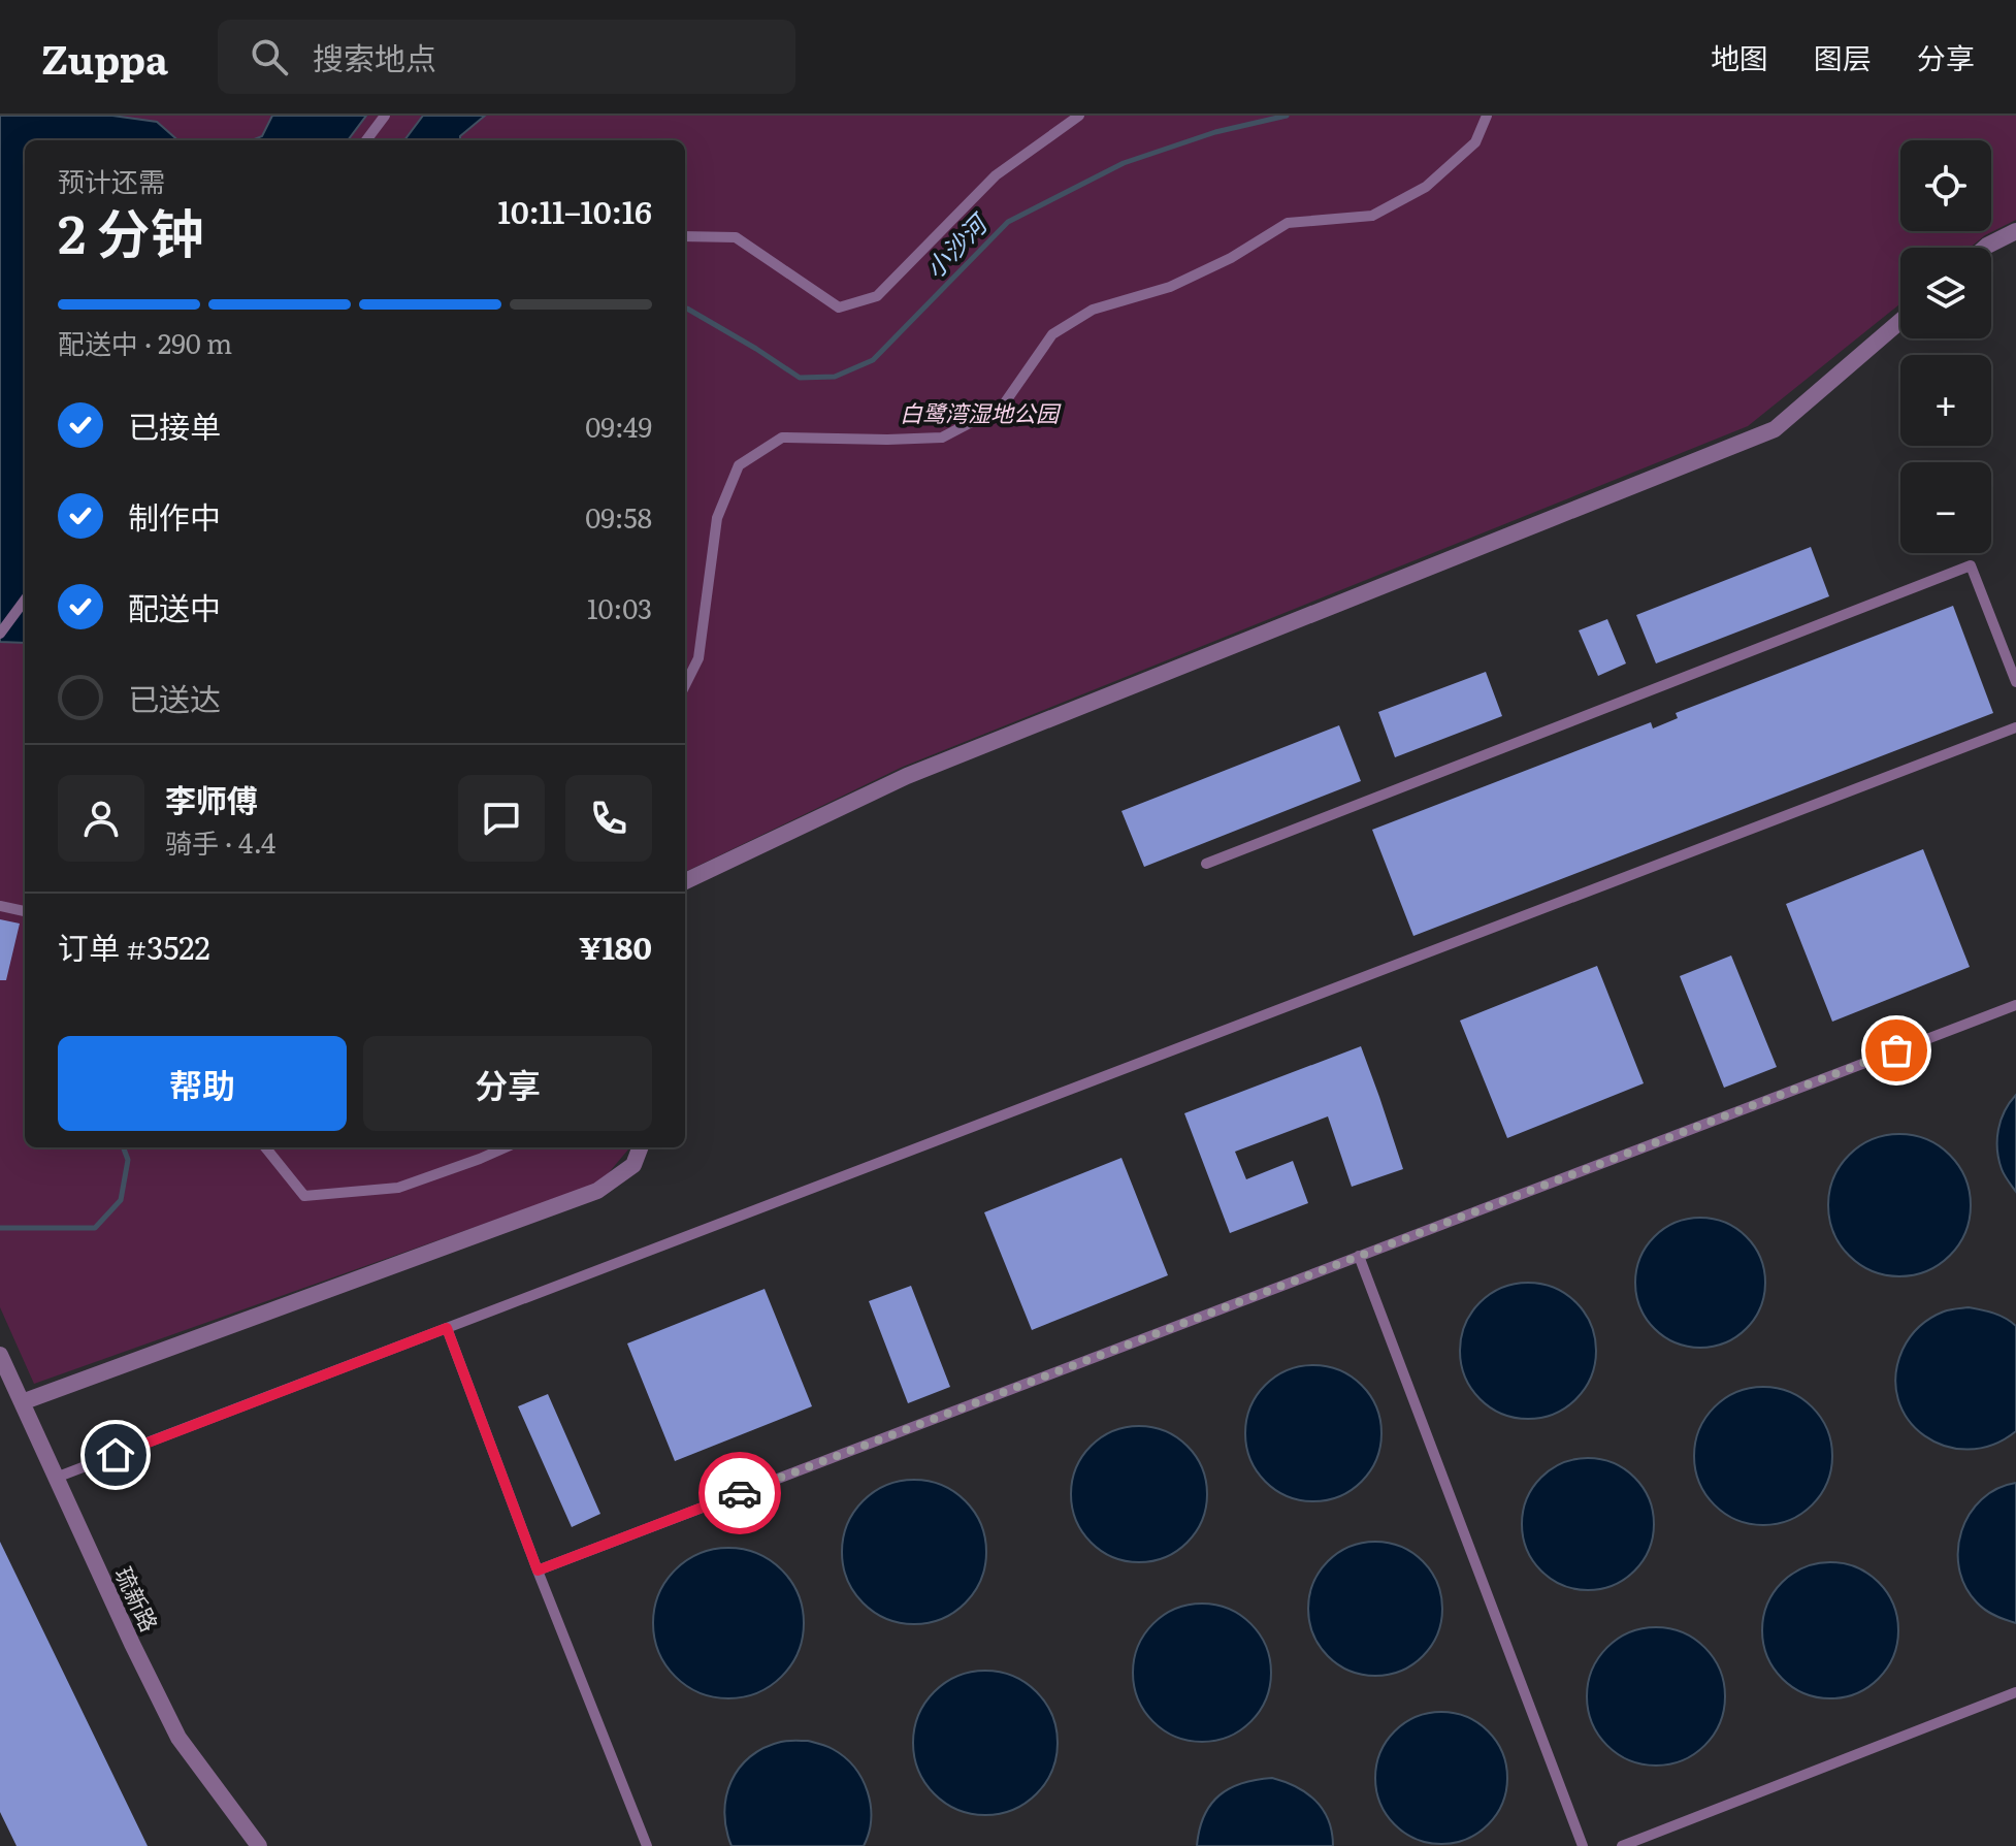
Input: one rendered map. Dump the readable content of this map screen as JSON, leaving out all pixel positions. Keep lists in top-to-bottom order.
{
  "streets": {
    "street": ["琉新路"]
  },
  "water": ["小沙河"],
  "parks": ["白鹭湾湿地公园"],
  "page": {
    "header": "Zuppa",
    "search": "搜索地点",
    "nav": ["地图", "图层", "分享"],
    "map_buttons": ["+", "−"],
    "heading": ["2 分钟", "预计还需", "10:11–10:16"],
    "panel": [
      "李师傅",
      "骑手 · 4.4",
      "订单 #3522",
      "¥180"
    ],
    "bar": "配送中 · 290 m",
    "list": [
      ["已接单", "09:49"],
      ["制作中", "09:58"],
      ["配送中", "10:03"],
      "已送达"
    ],
    "buttons": ["帮助", "分享"]
  }
}
